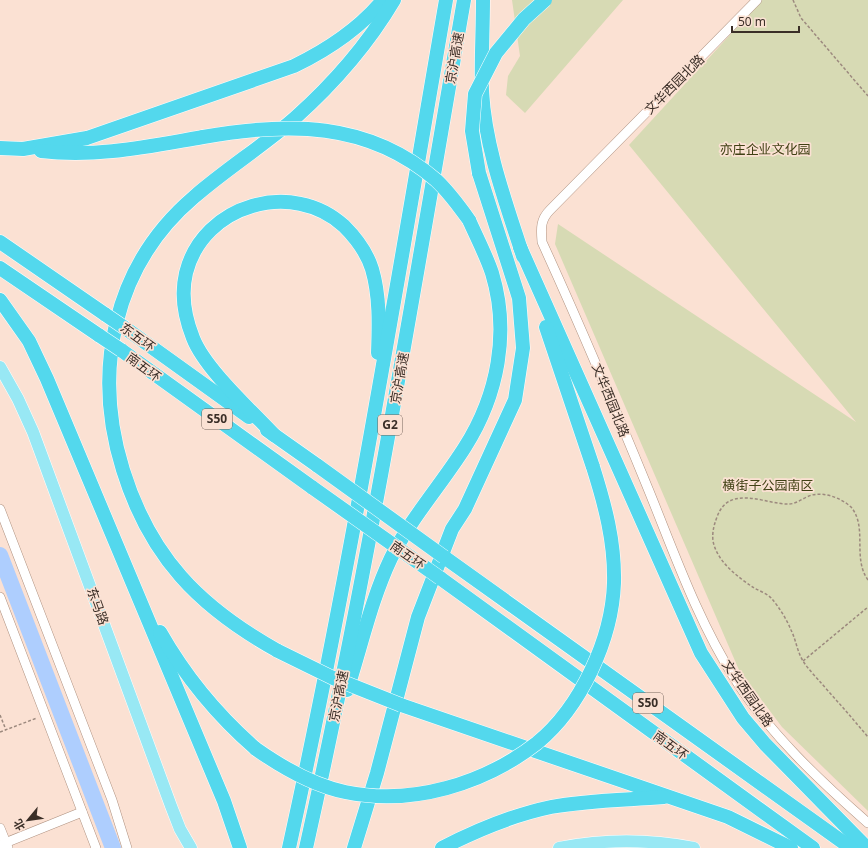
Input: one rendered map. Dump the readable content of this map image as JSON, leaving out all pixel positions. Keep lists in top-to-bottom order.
{
  "streets": {
    "highway": [
      "京沪高速",
      "东五环",
      "南五环",
      "S50",
      "G2"
    ],
    "main road": ["东马路"],
    "street": ["文华西园北路"]
  },
  "crossings": [
    ["东五环", "南五环"]
  ],
  "parks": ["亦庄企业文化园", "横街子公园南区"],
  "scale_bar": "50 m",
  "north": "bottom left"
}
